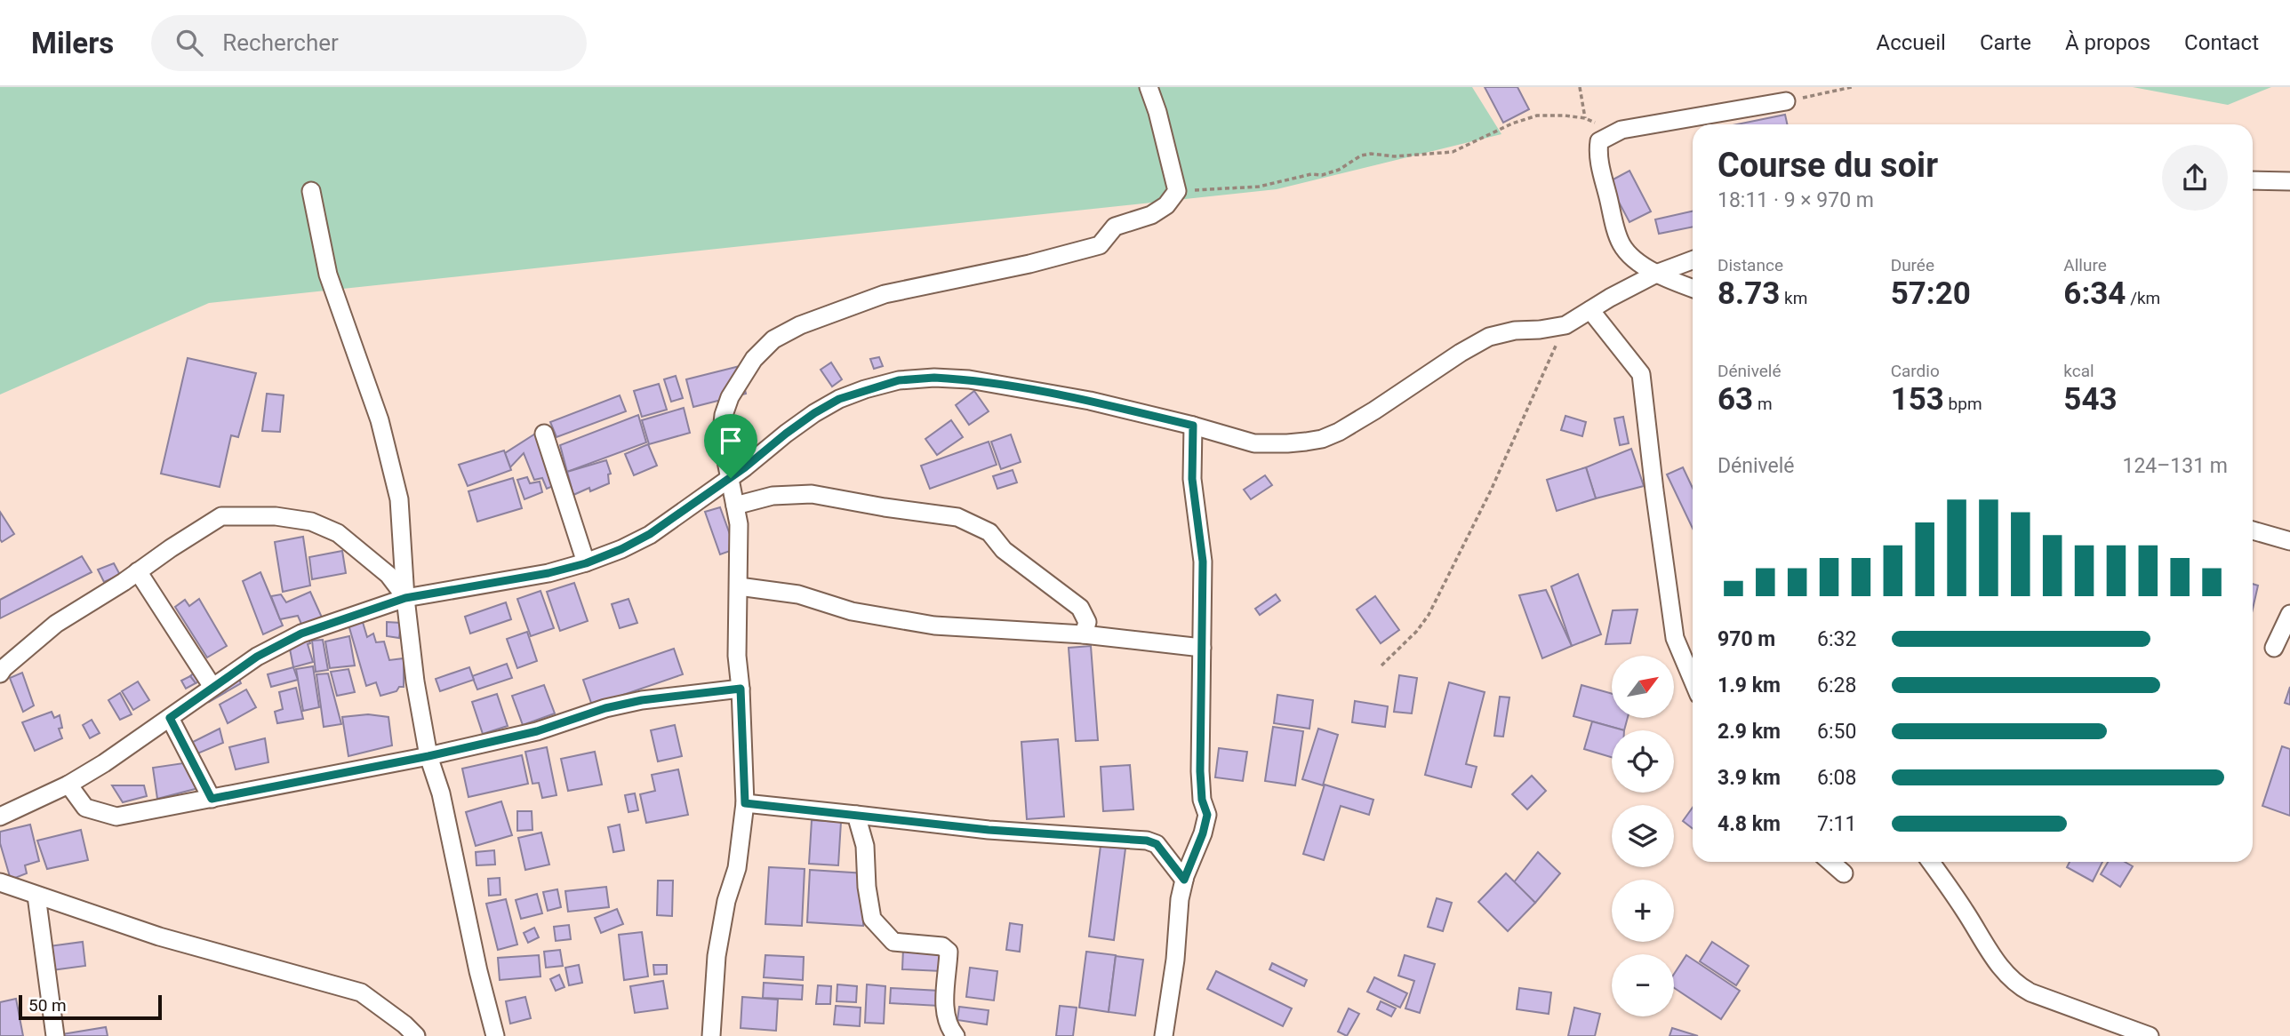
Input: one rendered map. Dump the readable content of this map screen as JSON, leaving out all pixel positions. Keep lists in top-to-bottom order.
{
  "scale_bar": "50 m",
  "north": "top right",
  "page": {
    "header": "Milers",
    "search": "Rechercher",
    "nav": [
      "Accueil",
      "Carte",
      "À propos",
      "Contact"
    ],
    "heading": ["Course du soir", "18:11 · 9 × 970 m"],
    "stats": [
      ["Distance", "8.73 km"],
      ["Durée", "57:20"],
      ["Allure", "6:34 /km"],
      ["Dénivelé", "63 m"],
      ["Cardio", "153 bpm"],
      ["kcal", "543"]
    ],
    "chart": ["Dénivelé", "124–131 m"],
    "list": [
      {
        "name": "970 m",
        "note": "6:32"
      },
      {
        "name": "1.9 km",
        "note": "6:28"
      },
      {
        "name": "2.9 km",
        "note": "6:50"
      },
      {
        "name": "3.9 km",
        "note": "6:08"
      },
      {
        "name": "4.8 km",
        "note": "7:11"
      }
    ],
    "map_buttons": ["+", "−"],
    "scale": "50 m"
  }
}
